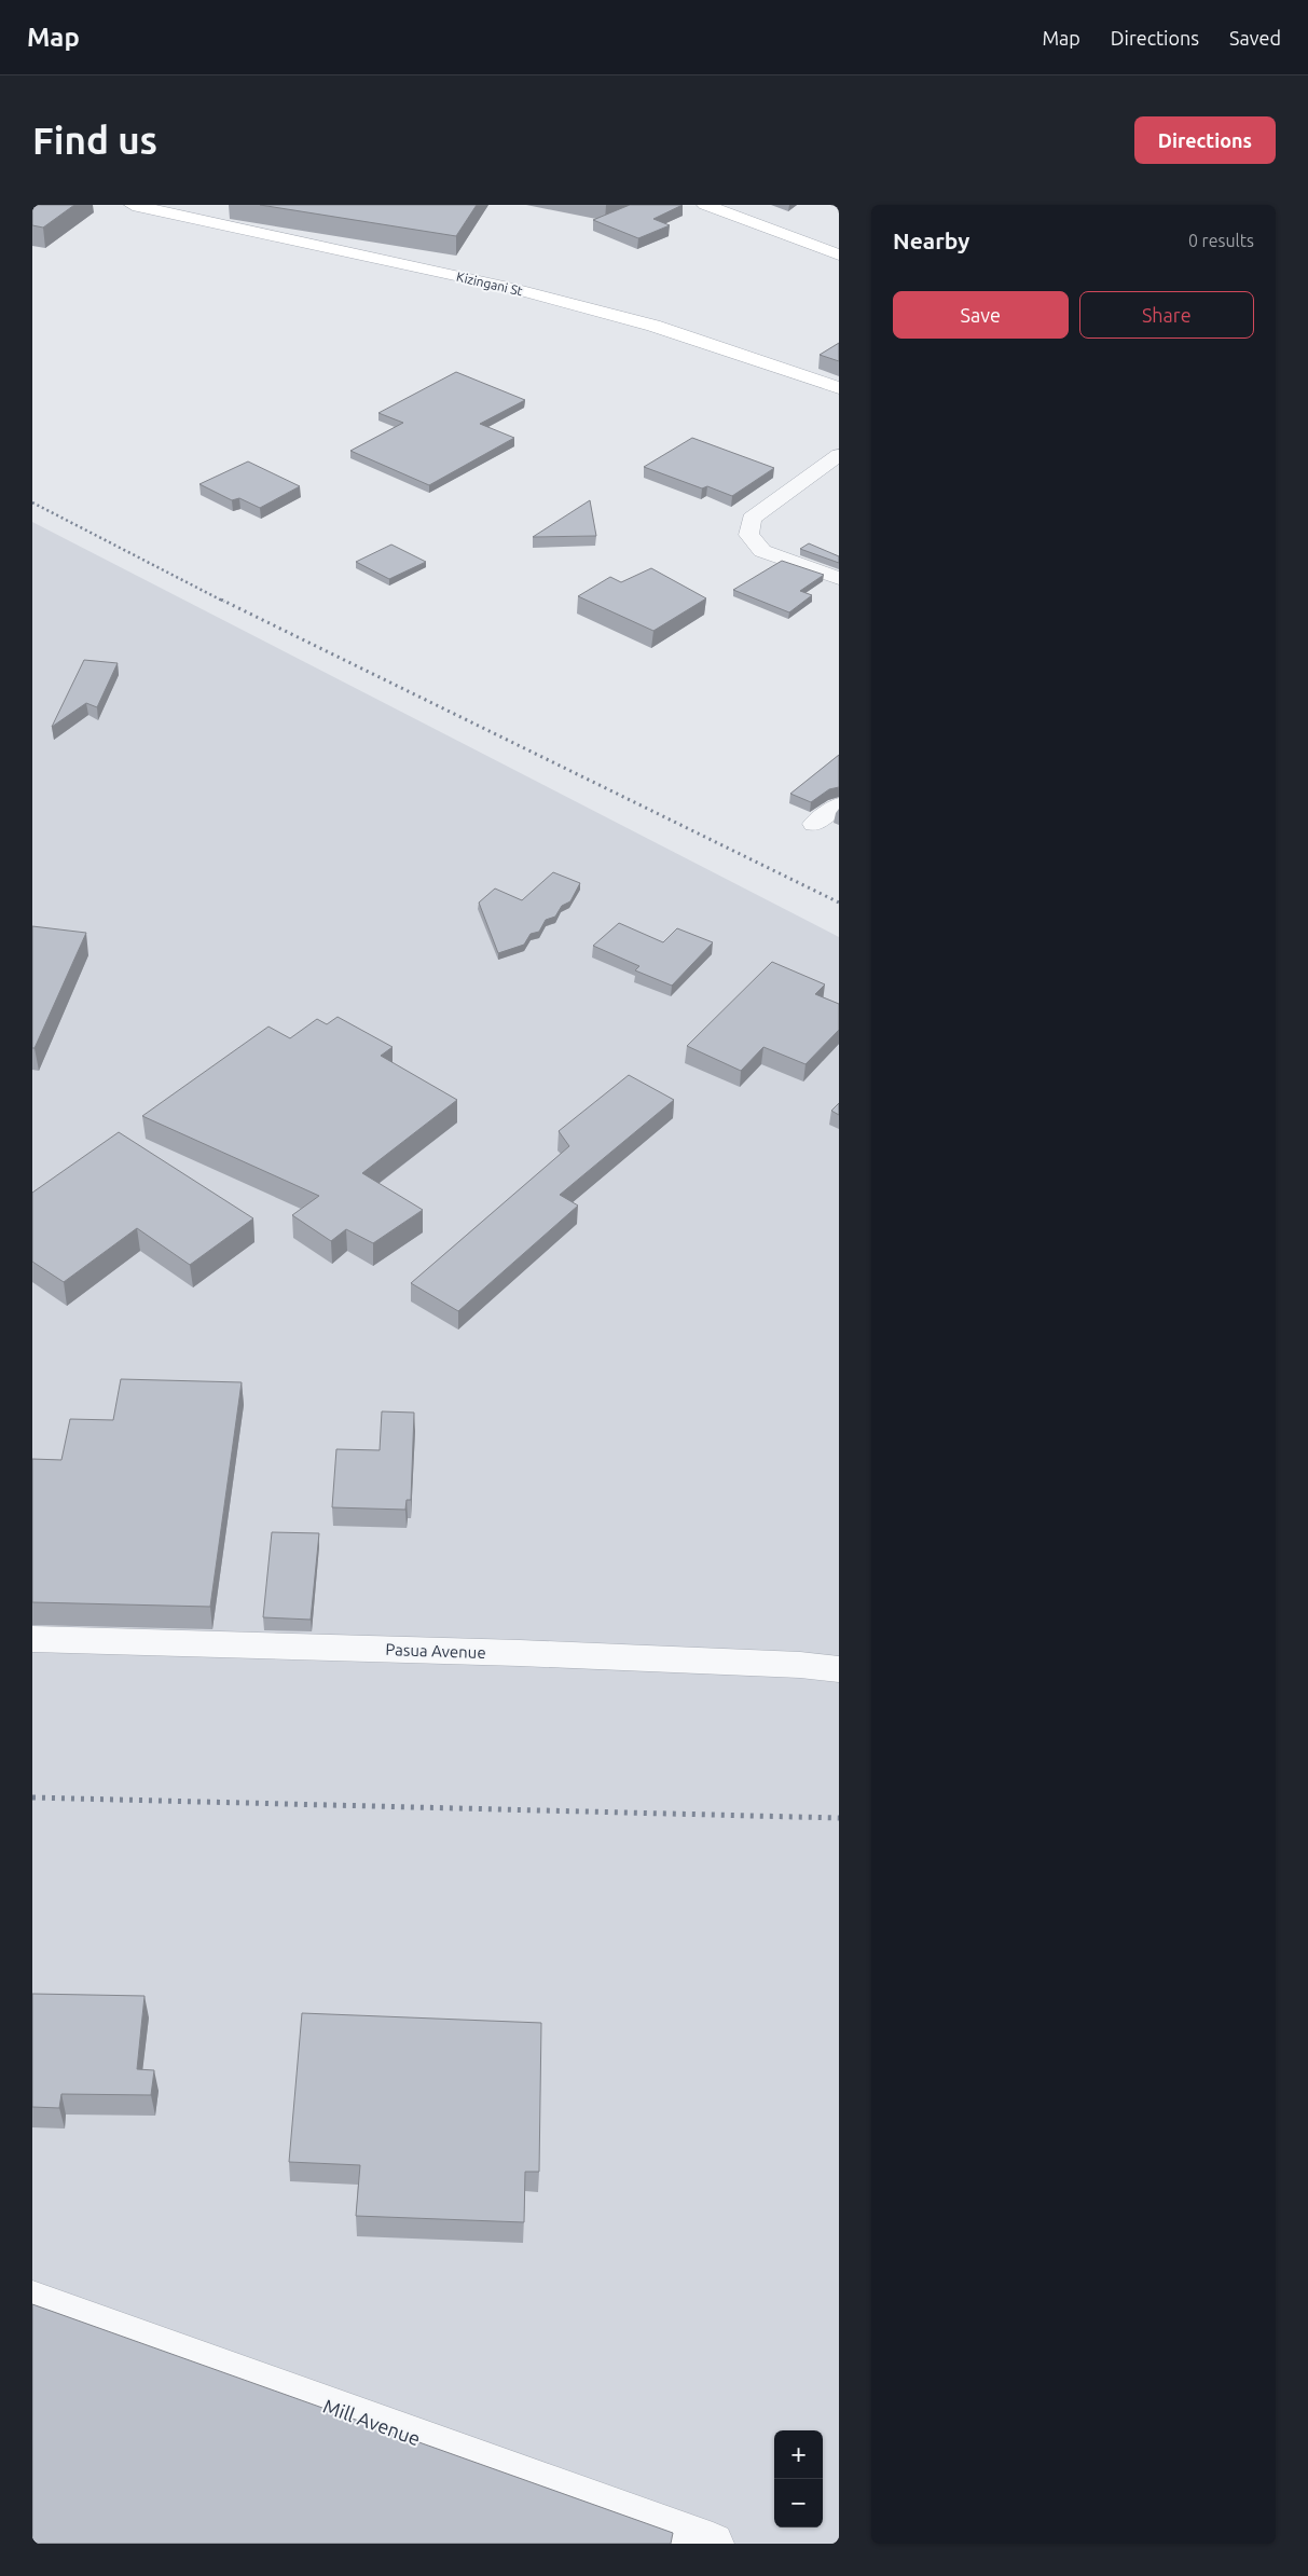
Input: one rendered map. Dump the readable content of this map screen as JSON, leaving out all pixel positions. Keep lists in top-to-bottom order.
{
  "streets": {
    "street": ["Kizingani St", "Pasua Avenue", "Mill Avenue"]
  },
  "page": {
    "header": "Map",
    "nav": ["Map", "Directions", "Saved"],
    "buttons": [
      "Directions",
      ["Save", "Share"]
    ],
    "title": "Find us",
    "heading": ["Nearby", "0 results"],
    "map_buttons": ["+", "−"]
  }
}
